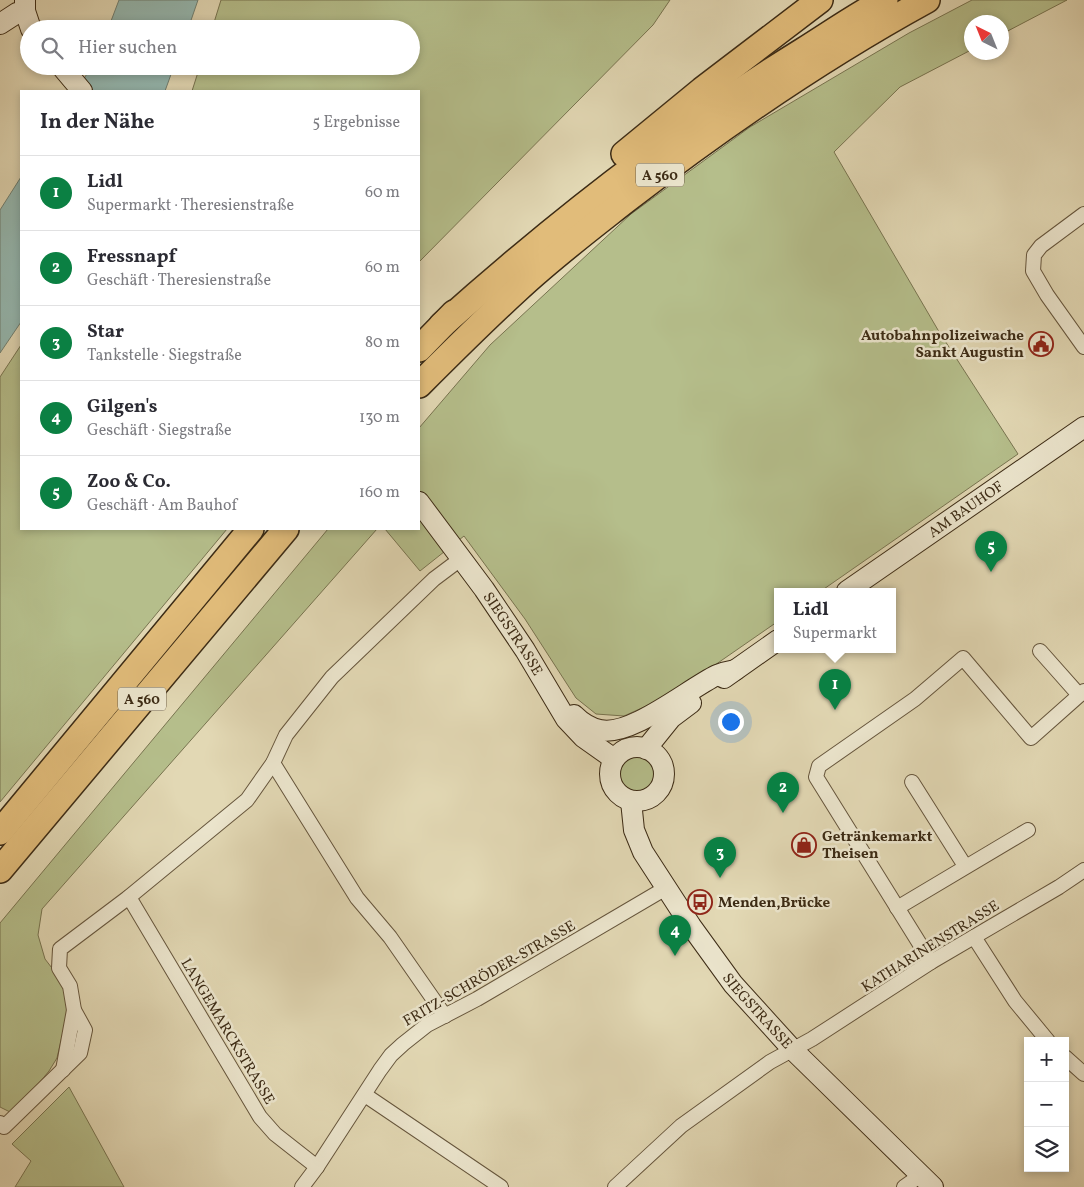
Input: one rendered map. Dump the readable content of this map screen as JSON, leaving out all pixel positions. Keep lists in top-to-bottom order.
{
  "streets": {
    "highway": ["A 560"],
    "main road": ["AM BAUHOF", "SIEGSTRASSE"],
    "street": ["KATHARINENSTRASSE", "FRITZ-SCHRÖDER-STRASSE", "LANGEMARCKSTRASSE"]
  },
  "crossings": [
    ["SIEGSTRASSE", "KATHARINENSTRASSE"],
    ["SIEGSTRASSE", "FRITZ-SCHRÖDER-STRASSE"],
    ["FRITZ-SCHRÖDER-STRASSE", "LANGEMARCKSTRASSE"]
  ],
  "places": {
    "public building": ["Autobahnpolizeiwache Sankt Augustin"],
    "shop": ["Getränkemarkt Theisen"],
    "bus stop": ["Menden,Brücke"]
  },
  "north": "top left",
  "page": {
    "search": "Hier suchen",
    "heading": ["In der Nähe", "5 Ergebnisse"],
    "list": [
      {
        "mark": "1",
        "name": "Lidl",
        "note": "Supermarkt · Theresienstraße",
        "value": "60 m"
      },
      {
        "mark": "2",
        "name": "Fressnapf",
        "note": "Geschäft · Theresienstraße",
        "value": "60 m"
      },
      {
        "mark": "3",
        "name": "Star",
        "note": "Tankstelle · Siegstraße",
        "value": "80 m"
      },
      {
        "mark": "4",
        "name": "Gilgen's",
        "note": "Geschäft · Siegstraße",
        "value": "130 m"
      },
      {
        "mark": "5",
        "name": "Zoo & Co.",
        "note": "Geschäft · Am Bauhof",
        "value": "160 m"
      }
    ],
    "pins": [
      "5",
      "1",
      "2",
      "3",
      "4"
    ],
    "popup": ["Lidl", "Supermarkt"],
    "map_buttons": ["+", "−"]
  }
}
